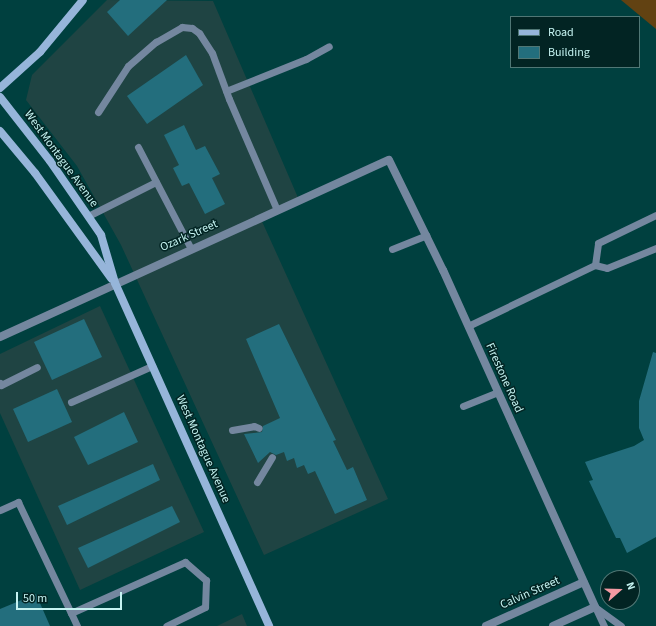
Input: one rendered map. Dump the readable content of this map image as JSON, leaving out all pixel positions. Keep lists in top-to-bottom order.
{
  "streets": {
    "main road": ["West Montague Avenue"],
    "street": ["Ozark Street", "Firestone Road", "Calvin Street"]
  },
  "crossings": [
    ["West Montague Avenue", "Ozark Street"],
    ["Ozark Street", "Firestone Road"],
    ["Firestone Road", "Calvin Street"]
  ],
  "legend": ["Road", "Building"],
  "scale_bar": "50 m",
  "north": "right"
}
